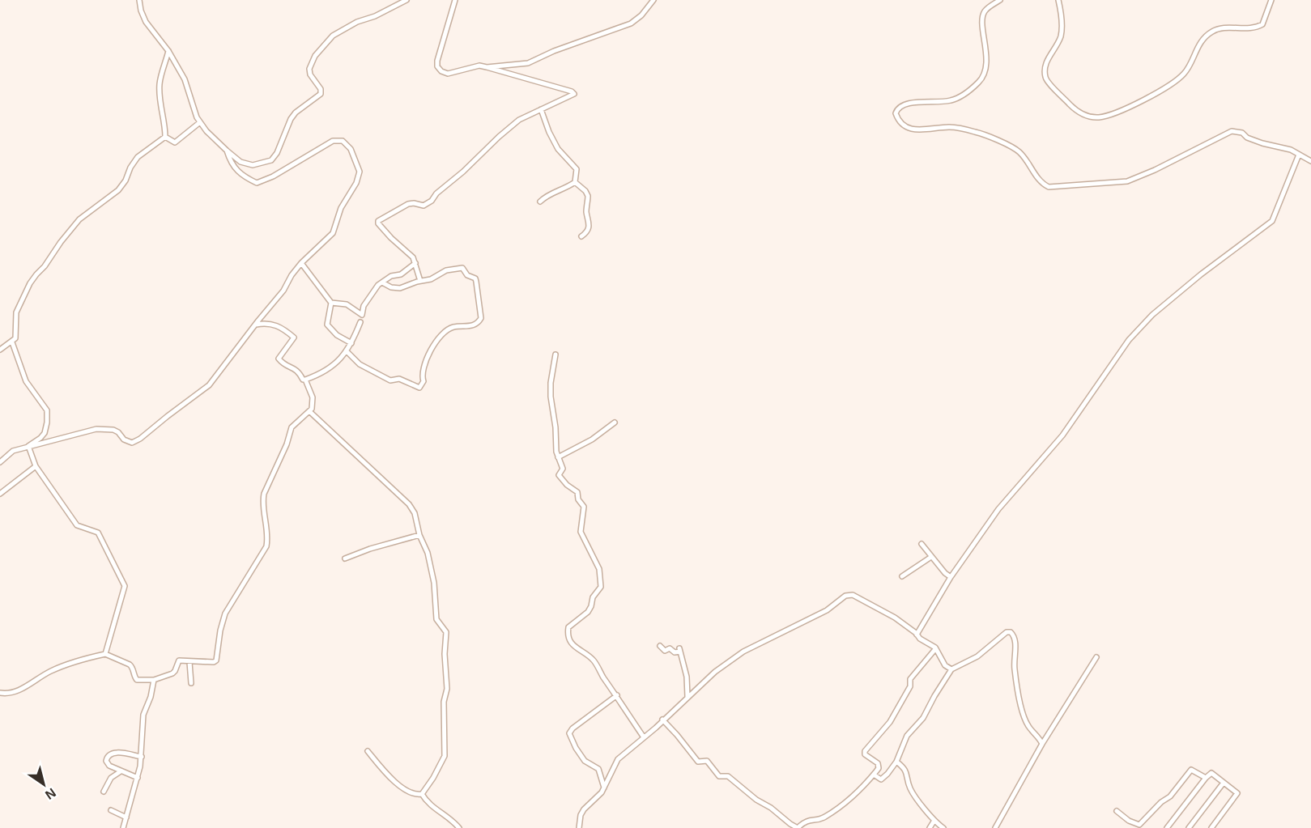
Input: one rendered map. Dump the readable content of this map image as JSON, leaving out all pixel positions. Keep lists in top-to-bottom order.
{
  "north": "bottom right"
}
